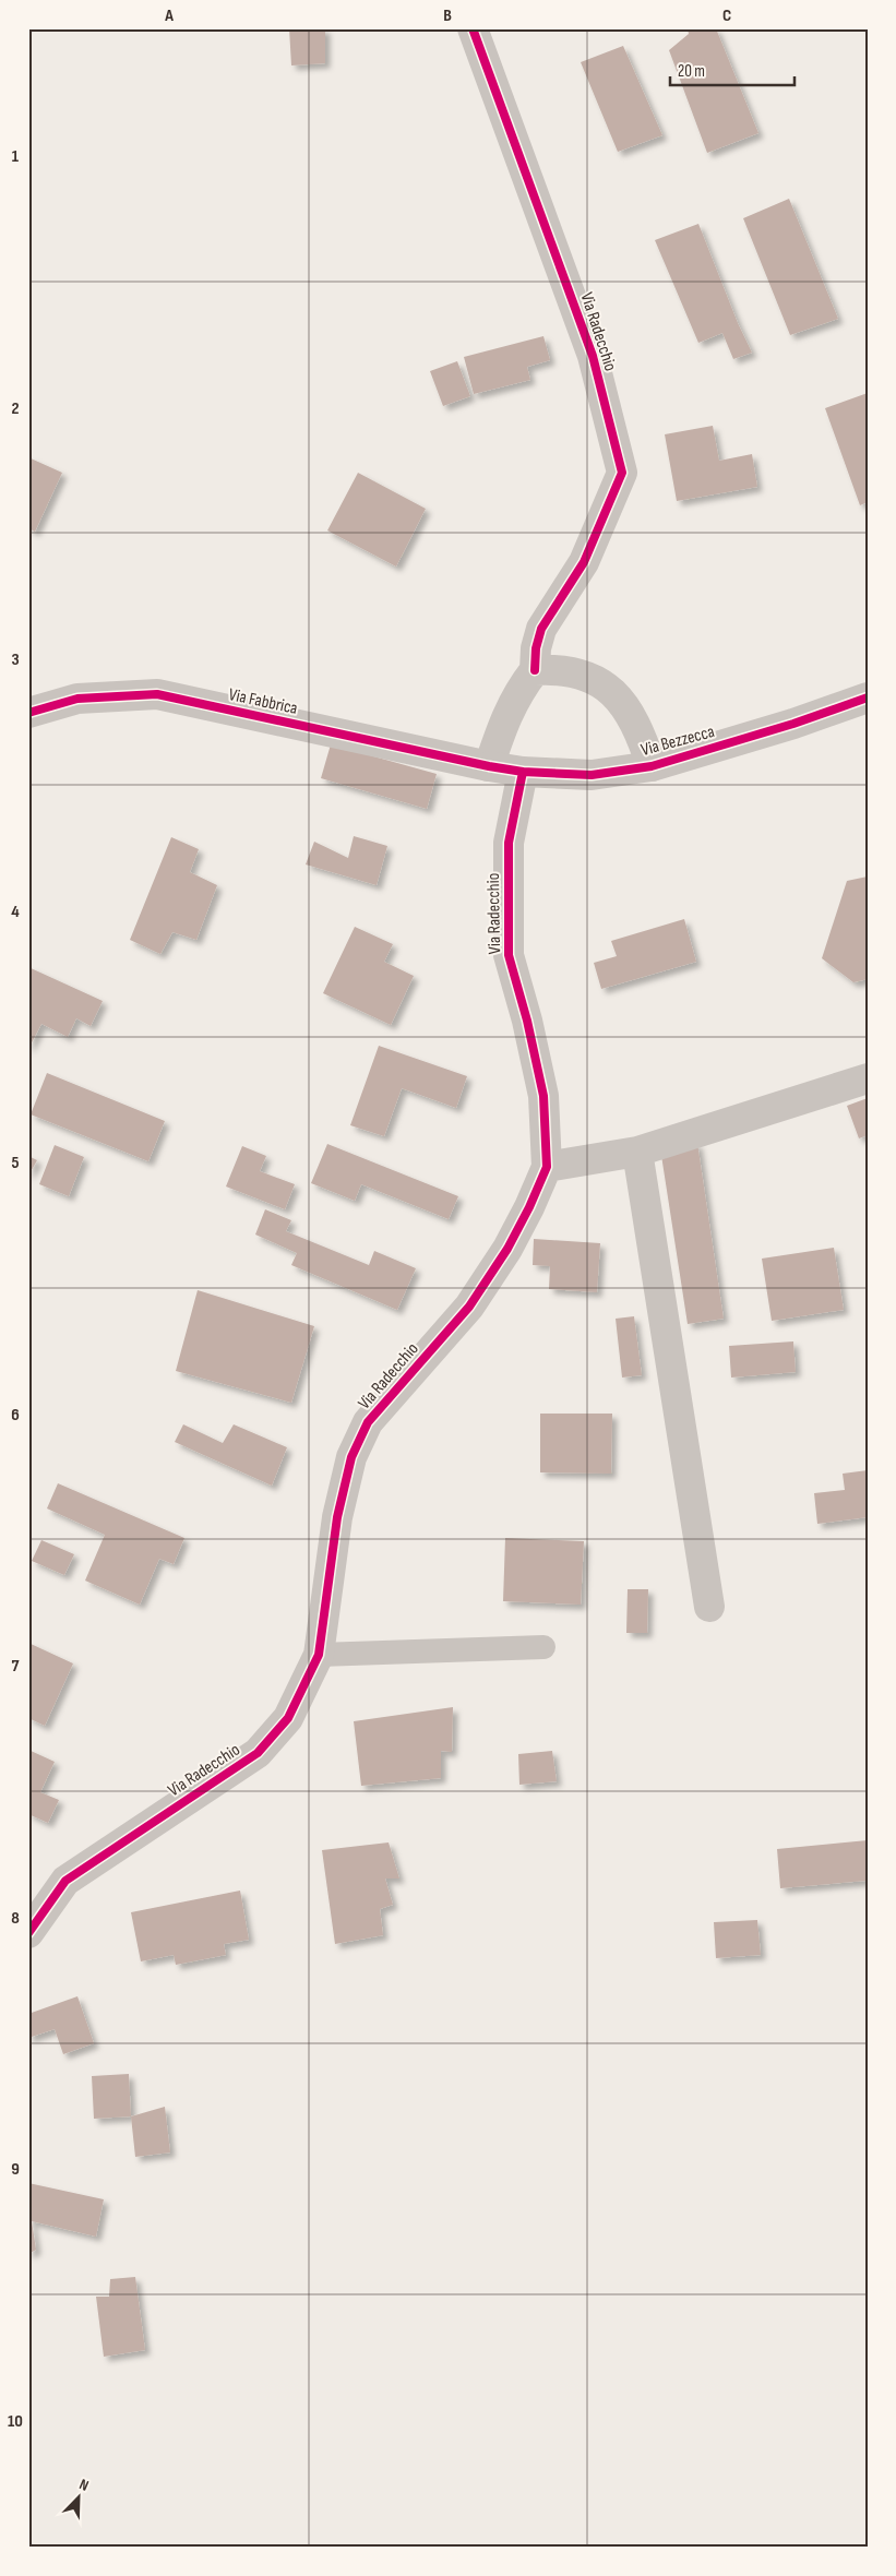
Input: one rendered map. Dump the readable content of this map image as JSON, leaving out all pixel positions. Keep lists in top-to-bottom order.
{
  "streets": {
    "street": ["Via Radecchio", "Via Fabbrica", "Via Bezzecca"]
  },
  "crossings": [
    ["Via Radecchio", "Via Bezzecca"],
    ["Via Fabbrica", "Via Bezzecca"]
  ],
  "scale_bar": "20 m",
  "north": "top right",
  "grid": {
    "columns": ["A", "B", "C"],
    "rows": [
      "1",
      "2",
      "3",
      "4",
      "5",
      "6",
      "7",
      "8",
      "9",
      "10"
    ]
  }
}
